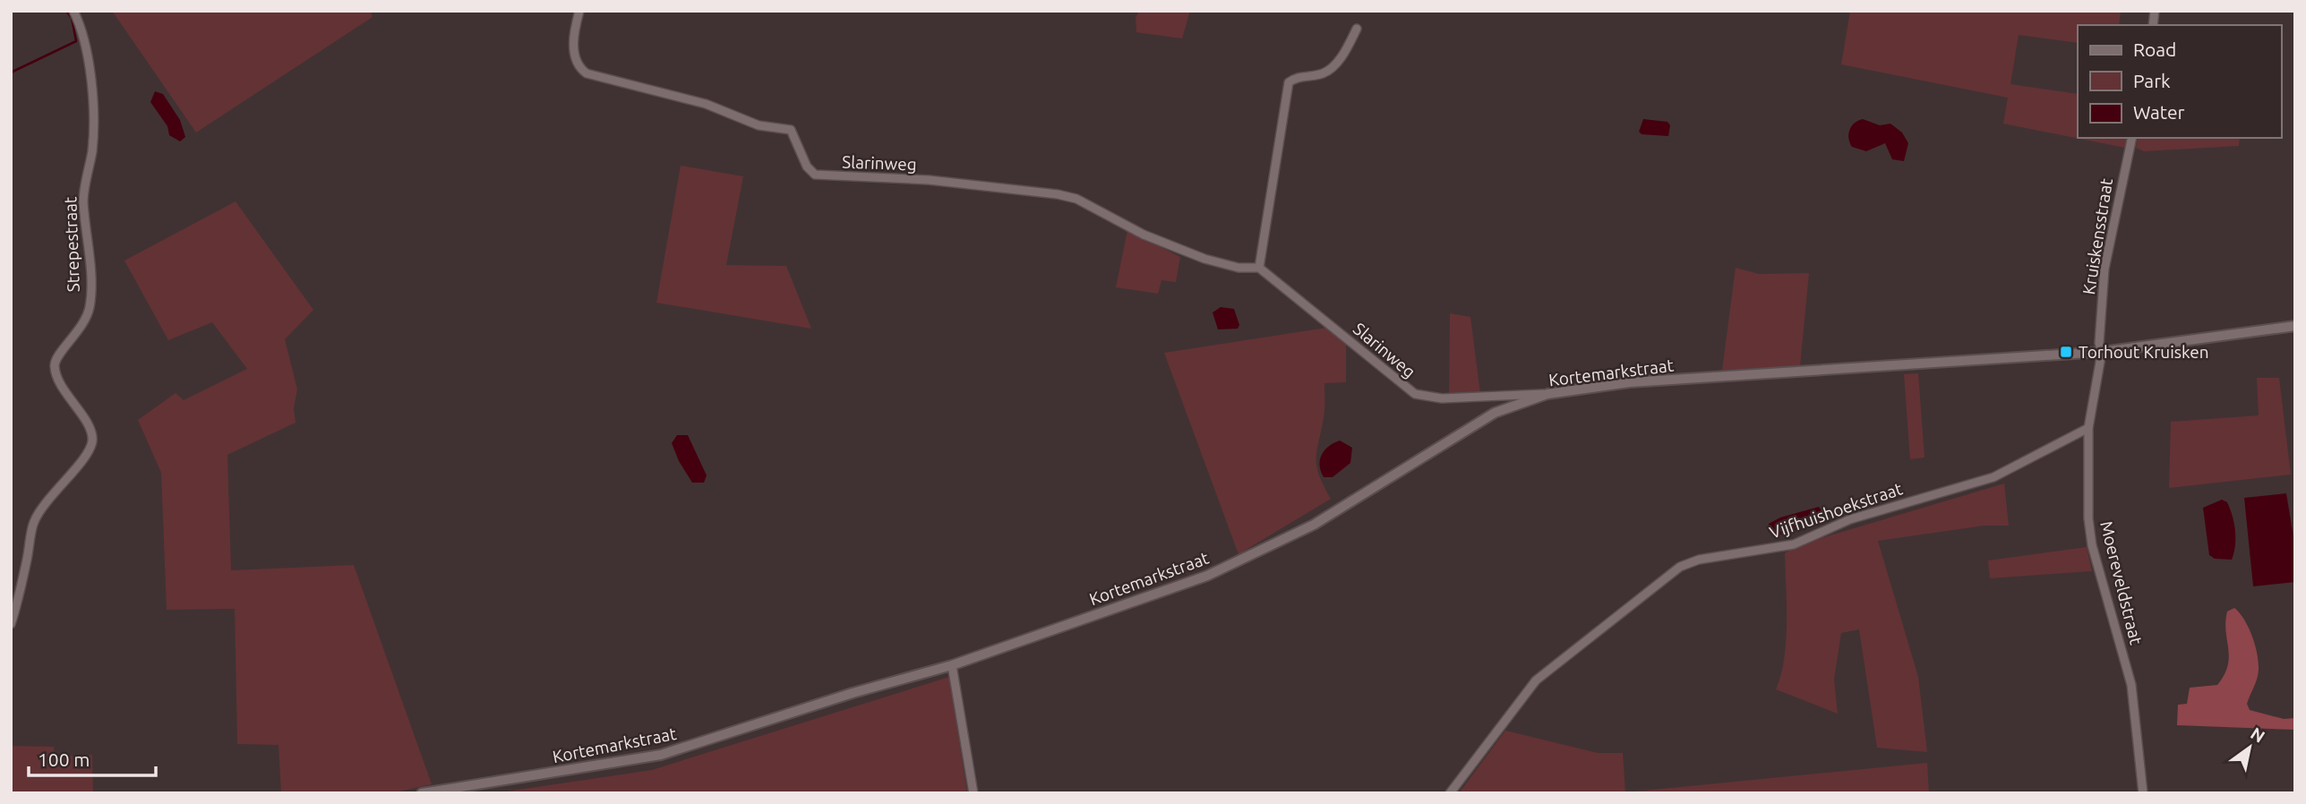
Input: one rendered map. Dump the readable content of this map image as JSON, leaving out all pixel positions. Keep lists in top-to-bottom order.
{
  "streets": {
    "street": [
      "Slarinweg",
      "Kruiskensstraat",
      "Strepestraat",
      "Kortemarkstraat",
      "Vijfhuishoekstraat",
      "Moereveldstraat"
    ]
  },
  "crossings": [
    ["Slarinweg", "Kortemarkstraat"],
    ["Kruiskensstraat", "Kortemarkstraat"],
    ["Kruiskensstraat", "Moereveldstraat"],
    ["Kortemarkstraat", "Moereveldstraat"],
    ["Vijfhuishoekstraat", "Moereveldstraat"]
  ],
  "places": {
    "transit": ["Torhout Kruisken"]
  },
  "legend": ["Road", "Park", "Water"],
  "scale_bar": "100 m",
  "north": "top right"
}
